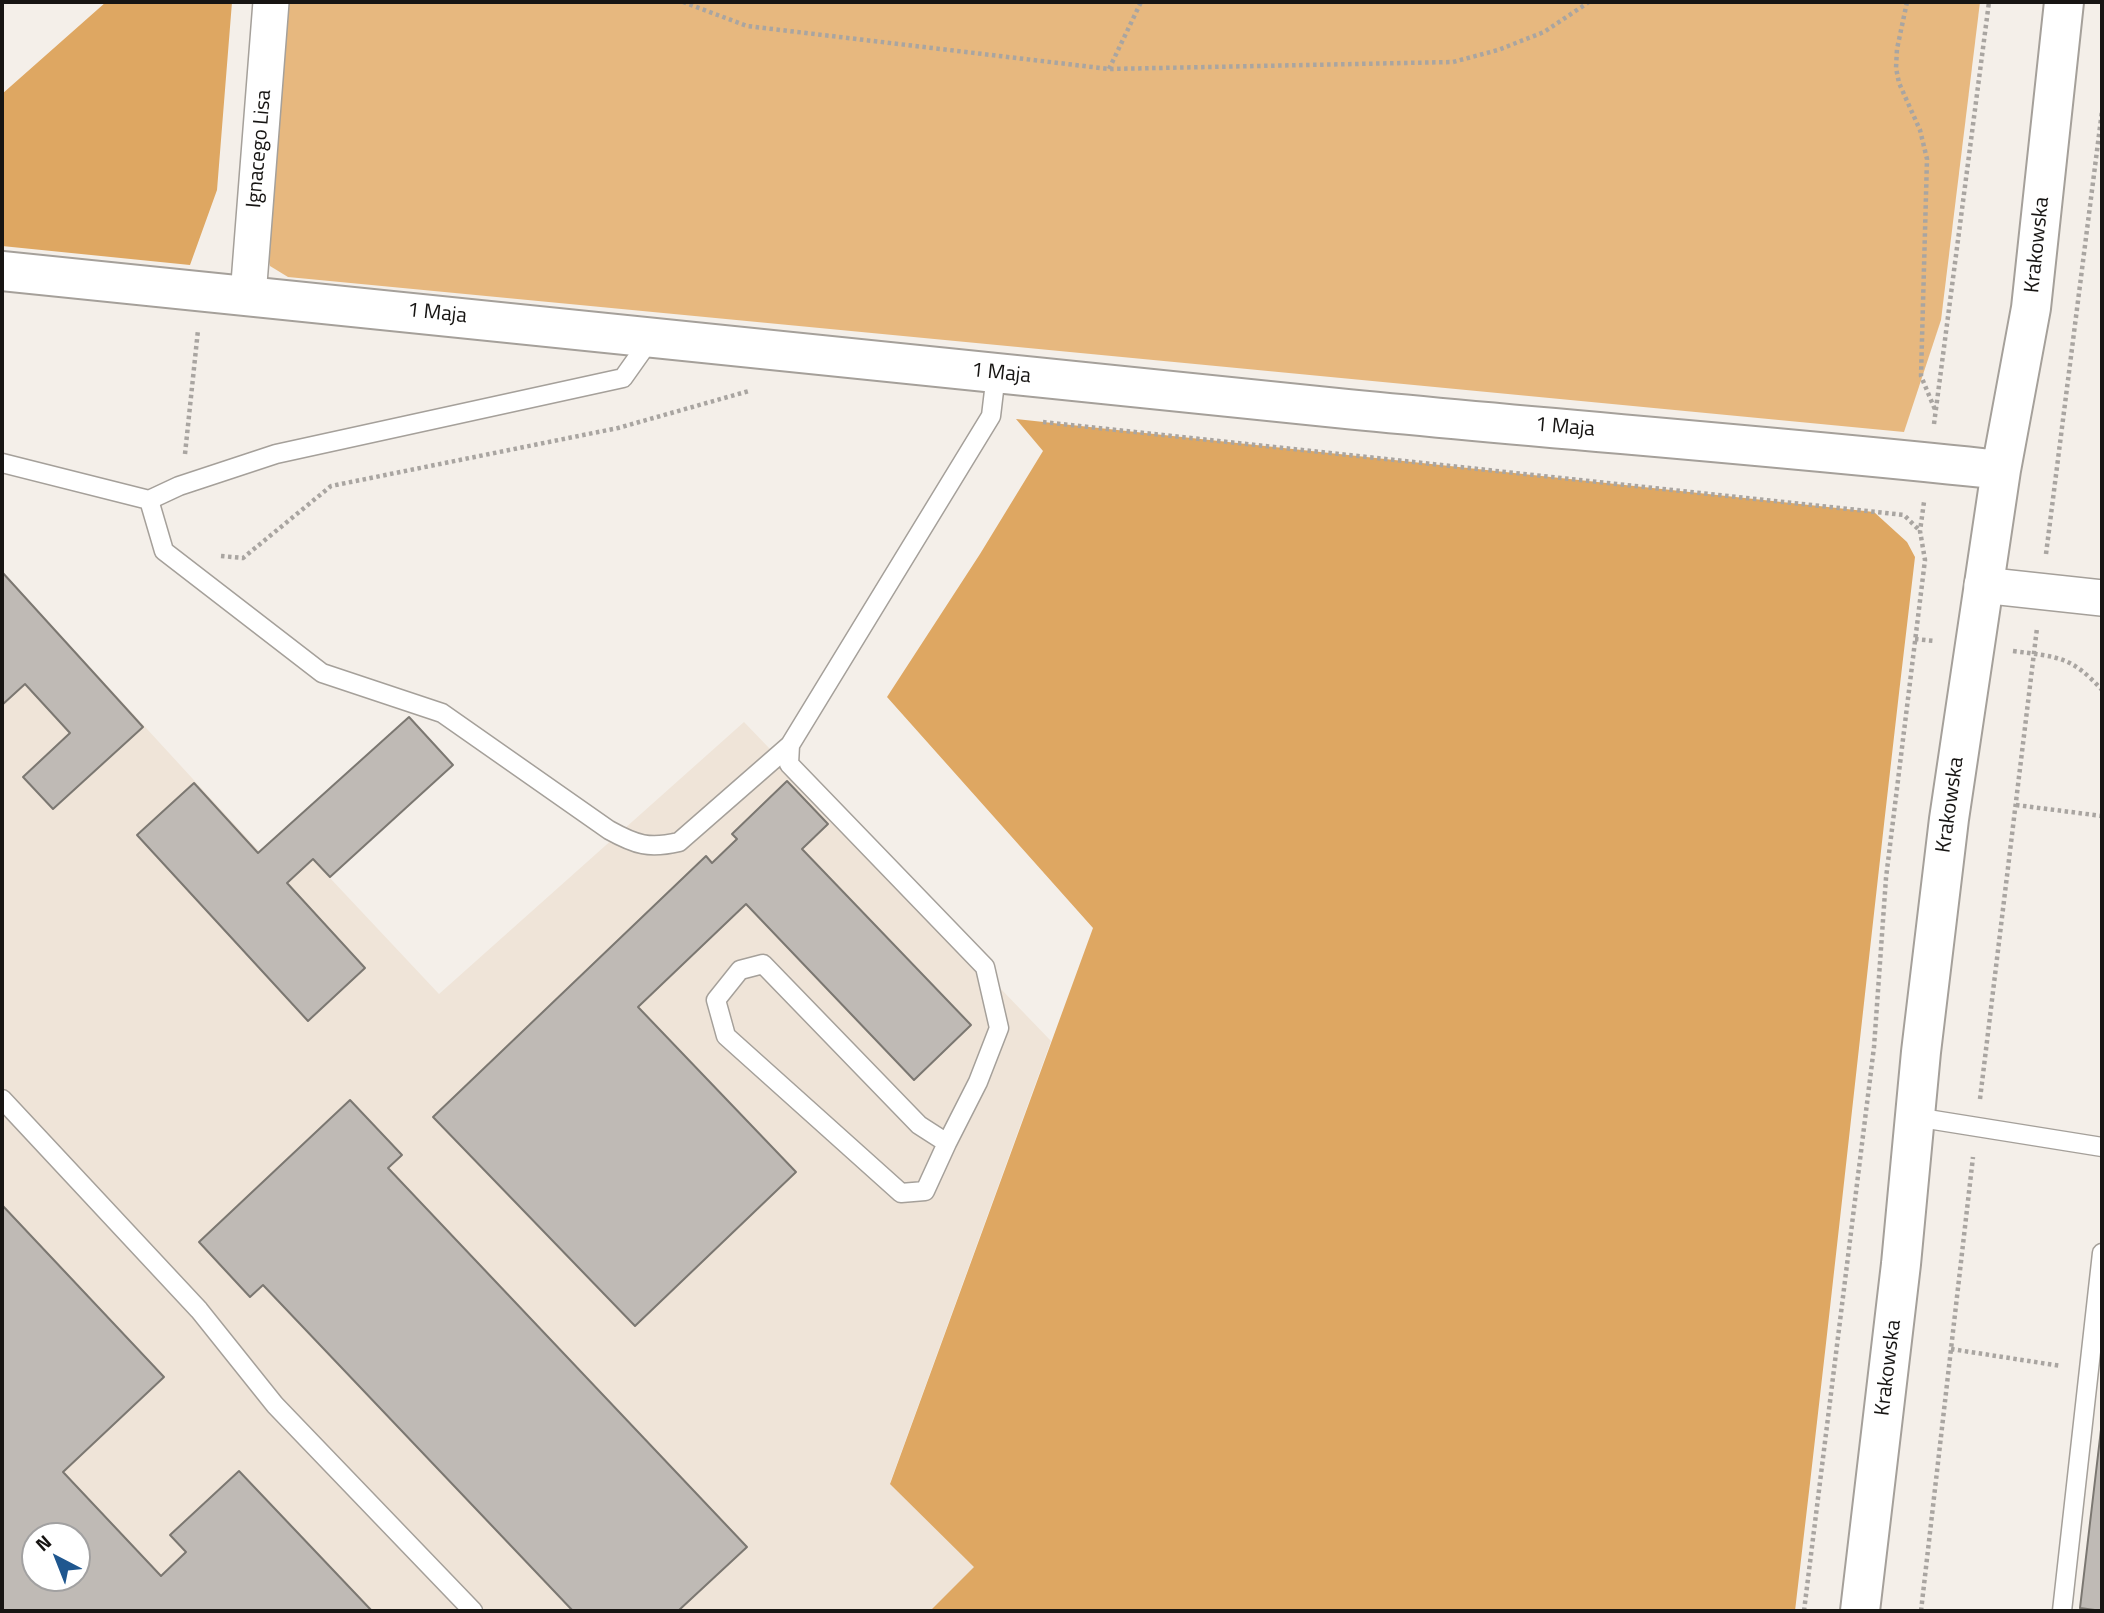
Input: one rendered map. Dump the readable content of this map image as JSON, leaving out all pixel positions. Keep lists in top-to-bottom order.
{
  "streets": {
    "street": ["Ignacego Lisa", "Krakowska", "1 Maja"]
  },
  "crossings": [
    ["Ignacego Lisa", "1 Maja"],
    ["Krakowska", "1 Maja"]
  ],
  "north": "top left"
}
